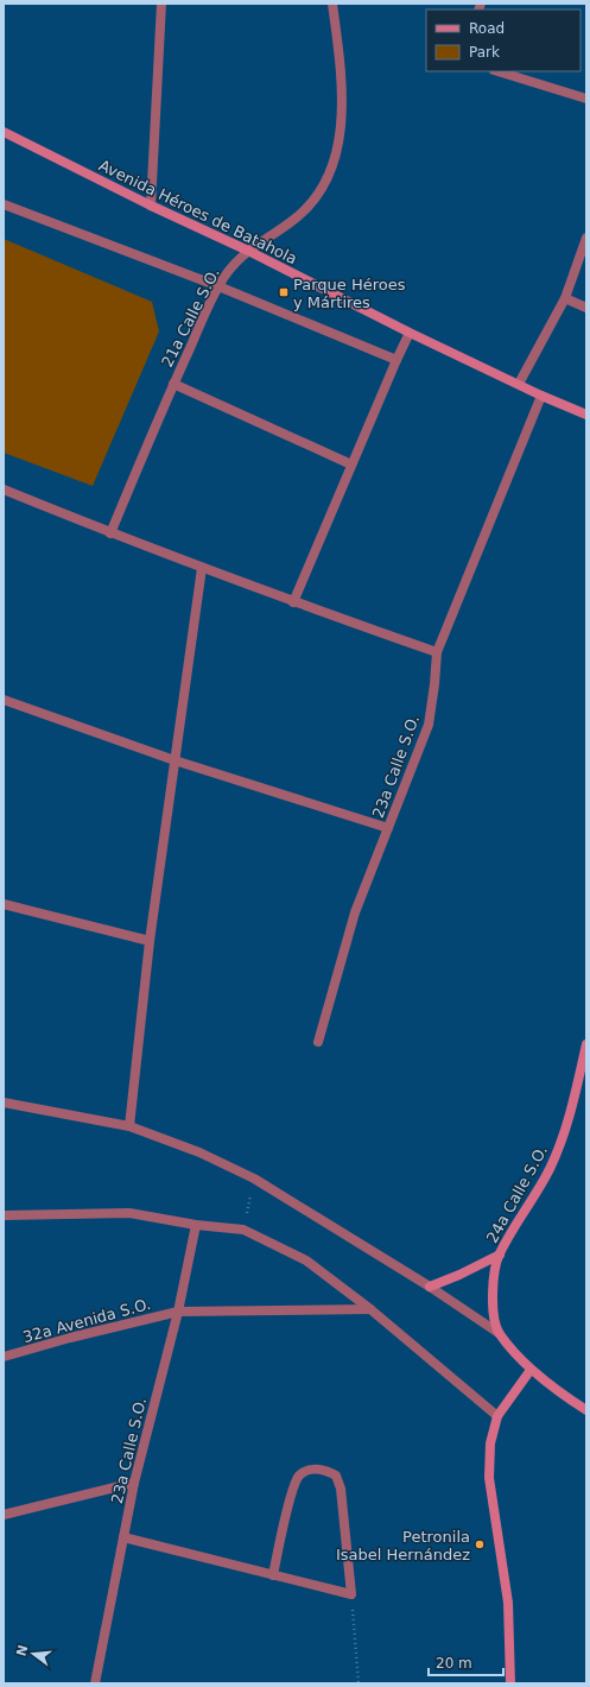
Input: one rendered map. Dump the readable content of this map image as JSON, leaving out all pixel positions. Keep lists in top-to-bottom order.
{
  "streets": {
    "street": [
      "Avenida Héroes de Batahola",
      "21a Calle S.O.",
      "23a Calle S.O.",
      "24a Calle S.O.",
      "32a Avenida S.O."
    ]
  },
  "crossings": [
    ["Avenida Héroes de Batahola", "21a Calle S.O."],
    ["Avenida Héroes de Batahola", "23a Calle S.O."],
    ["23a Calle S.O.", "32a Avenida S.O."]
  ],
  "places": {
    "transit": ["Parque Héroes y Mártires"],
    "other": ["Petronila Isabel Hernández"]
  },
  "legend": ["Road", "Park"],
  "scale_bar": "20 m",
  "north": "left"
}
